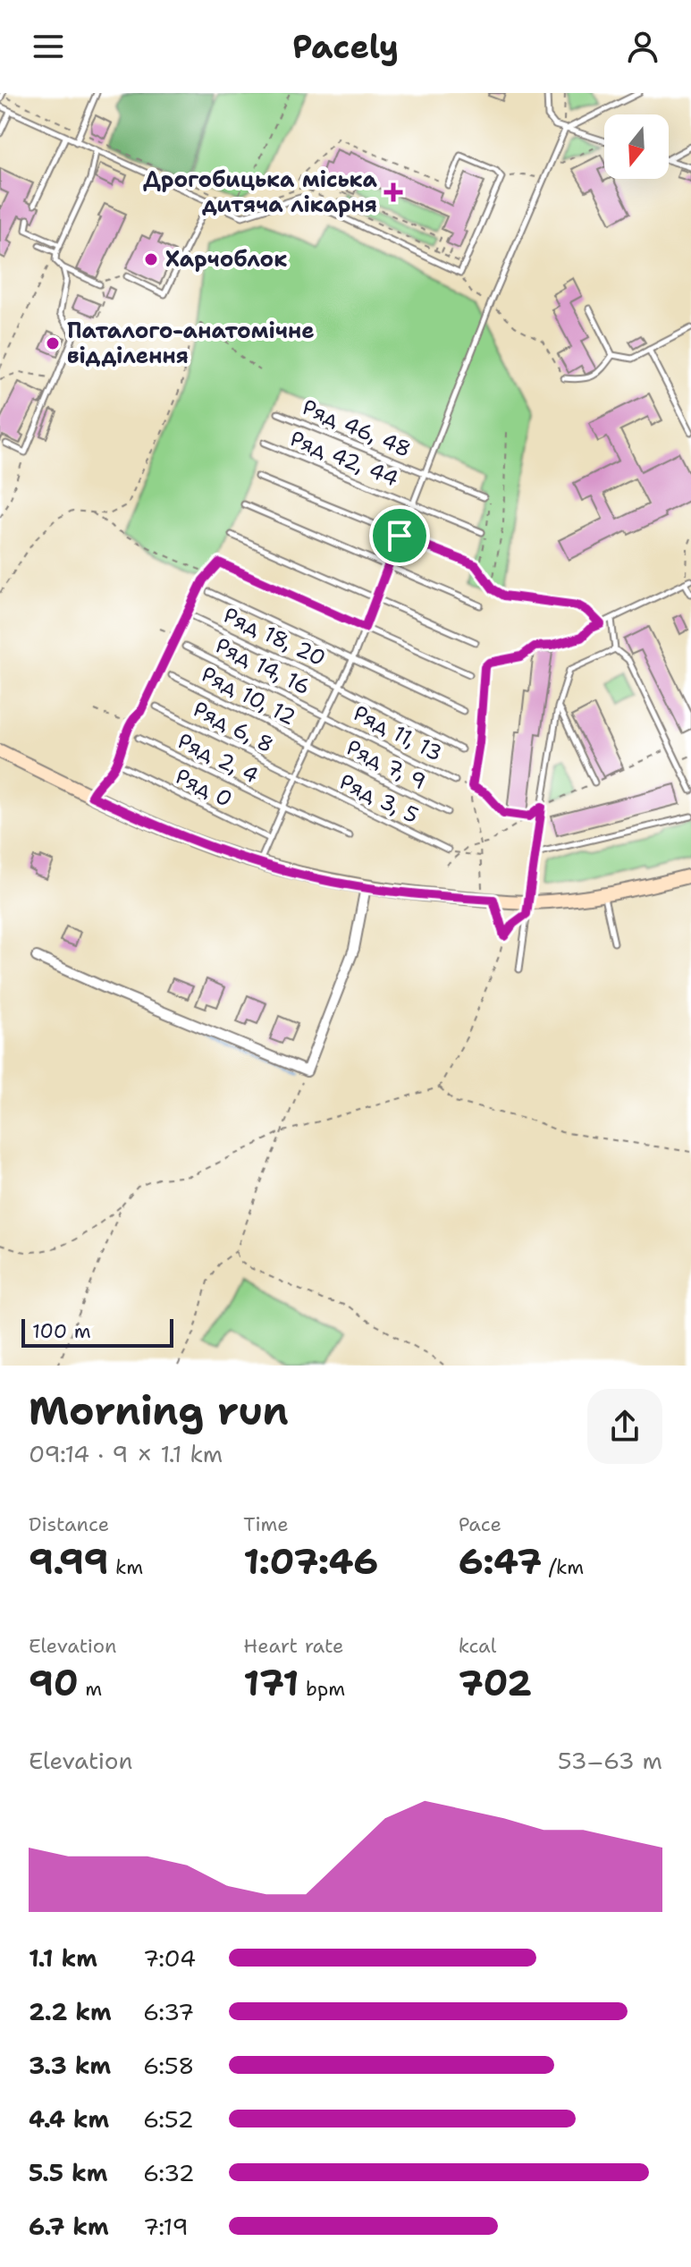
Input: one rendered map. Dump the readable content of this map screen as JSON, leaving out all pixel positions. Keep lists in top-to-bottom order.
{
  "streets": {
    "lane": [
      "Ряд 46, 48",
      "Ряд 42, 44",
      "Ряд 18, 20",
      "Ряд 14, 16",
      "Ряд 10, 12",
      "Ряд 6, 8",
      "Ряд 11, 13",
      "Ряд 2, 4",
      "Ряд 7, 9",
      "Ряд 0",
      "Ряд 3, 5"
    ]
  },
  "crossings": [
    ["Ряд 14, 16", "Ряд 11, 13"],
    ["Ряд 10, 12", "Ряд 7, 9"],
    ["Ряд 6, 8", "Ряд 3, 5"]
  ],
  "places": {
    "health": ["Дрогобицька міська дитяча лікарня"],
    "other": ["Харчоблок", "Паталого-анатомічне відділення"]
  },
  "scale_bar": "100 m",
  "north": "bottom",
  "page": {
    "header": "Pacely",
    "scale": "100 m",
    "heading": ["Morning run", "09:14 · 9 × 1.1 km"],
    "stats": [
      ["Distance", "9.99 km"],
      ["Time", "1:07:46"],
      ["Pace", "6:47 /km"],
      ["Elevation", "90 m"],
      ["Heart rate", "171 bpm"],
      ["kcal", "702"]
    ],
    "chart": ["Elevation", "53–63 m"],
    "list": [
      {
        "name": "1.1 km",
        "note": "7:04"
      },
      {
        "name": "2.2 km",
        "note": "6:37"
      },
      {
        "name": "3.3 km",
        "note": "6:58"
      },
      {
        "name": "4.4 km",
        "note": "6:52"
      },
      {
        "name": "5.5 km",
        "note": "6:32"
      },
      {
        "name": "6.7 km",
        "note": "7:19"
      }
    ]
  }
}
